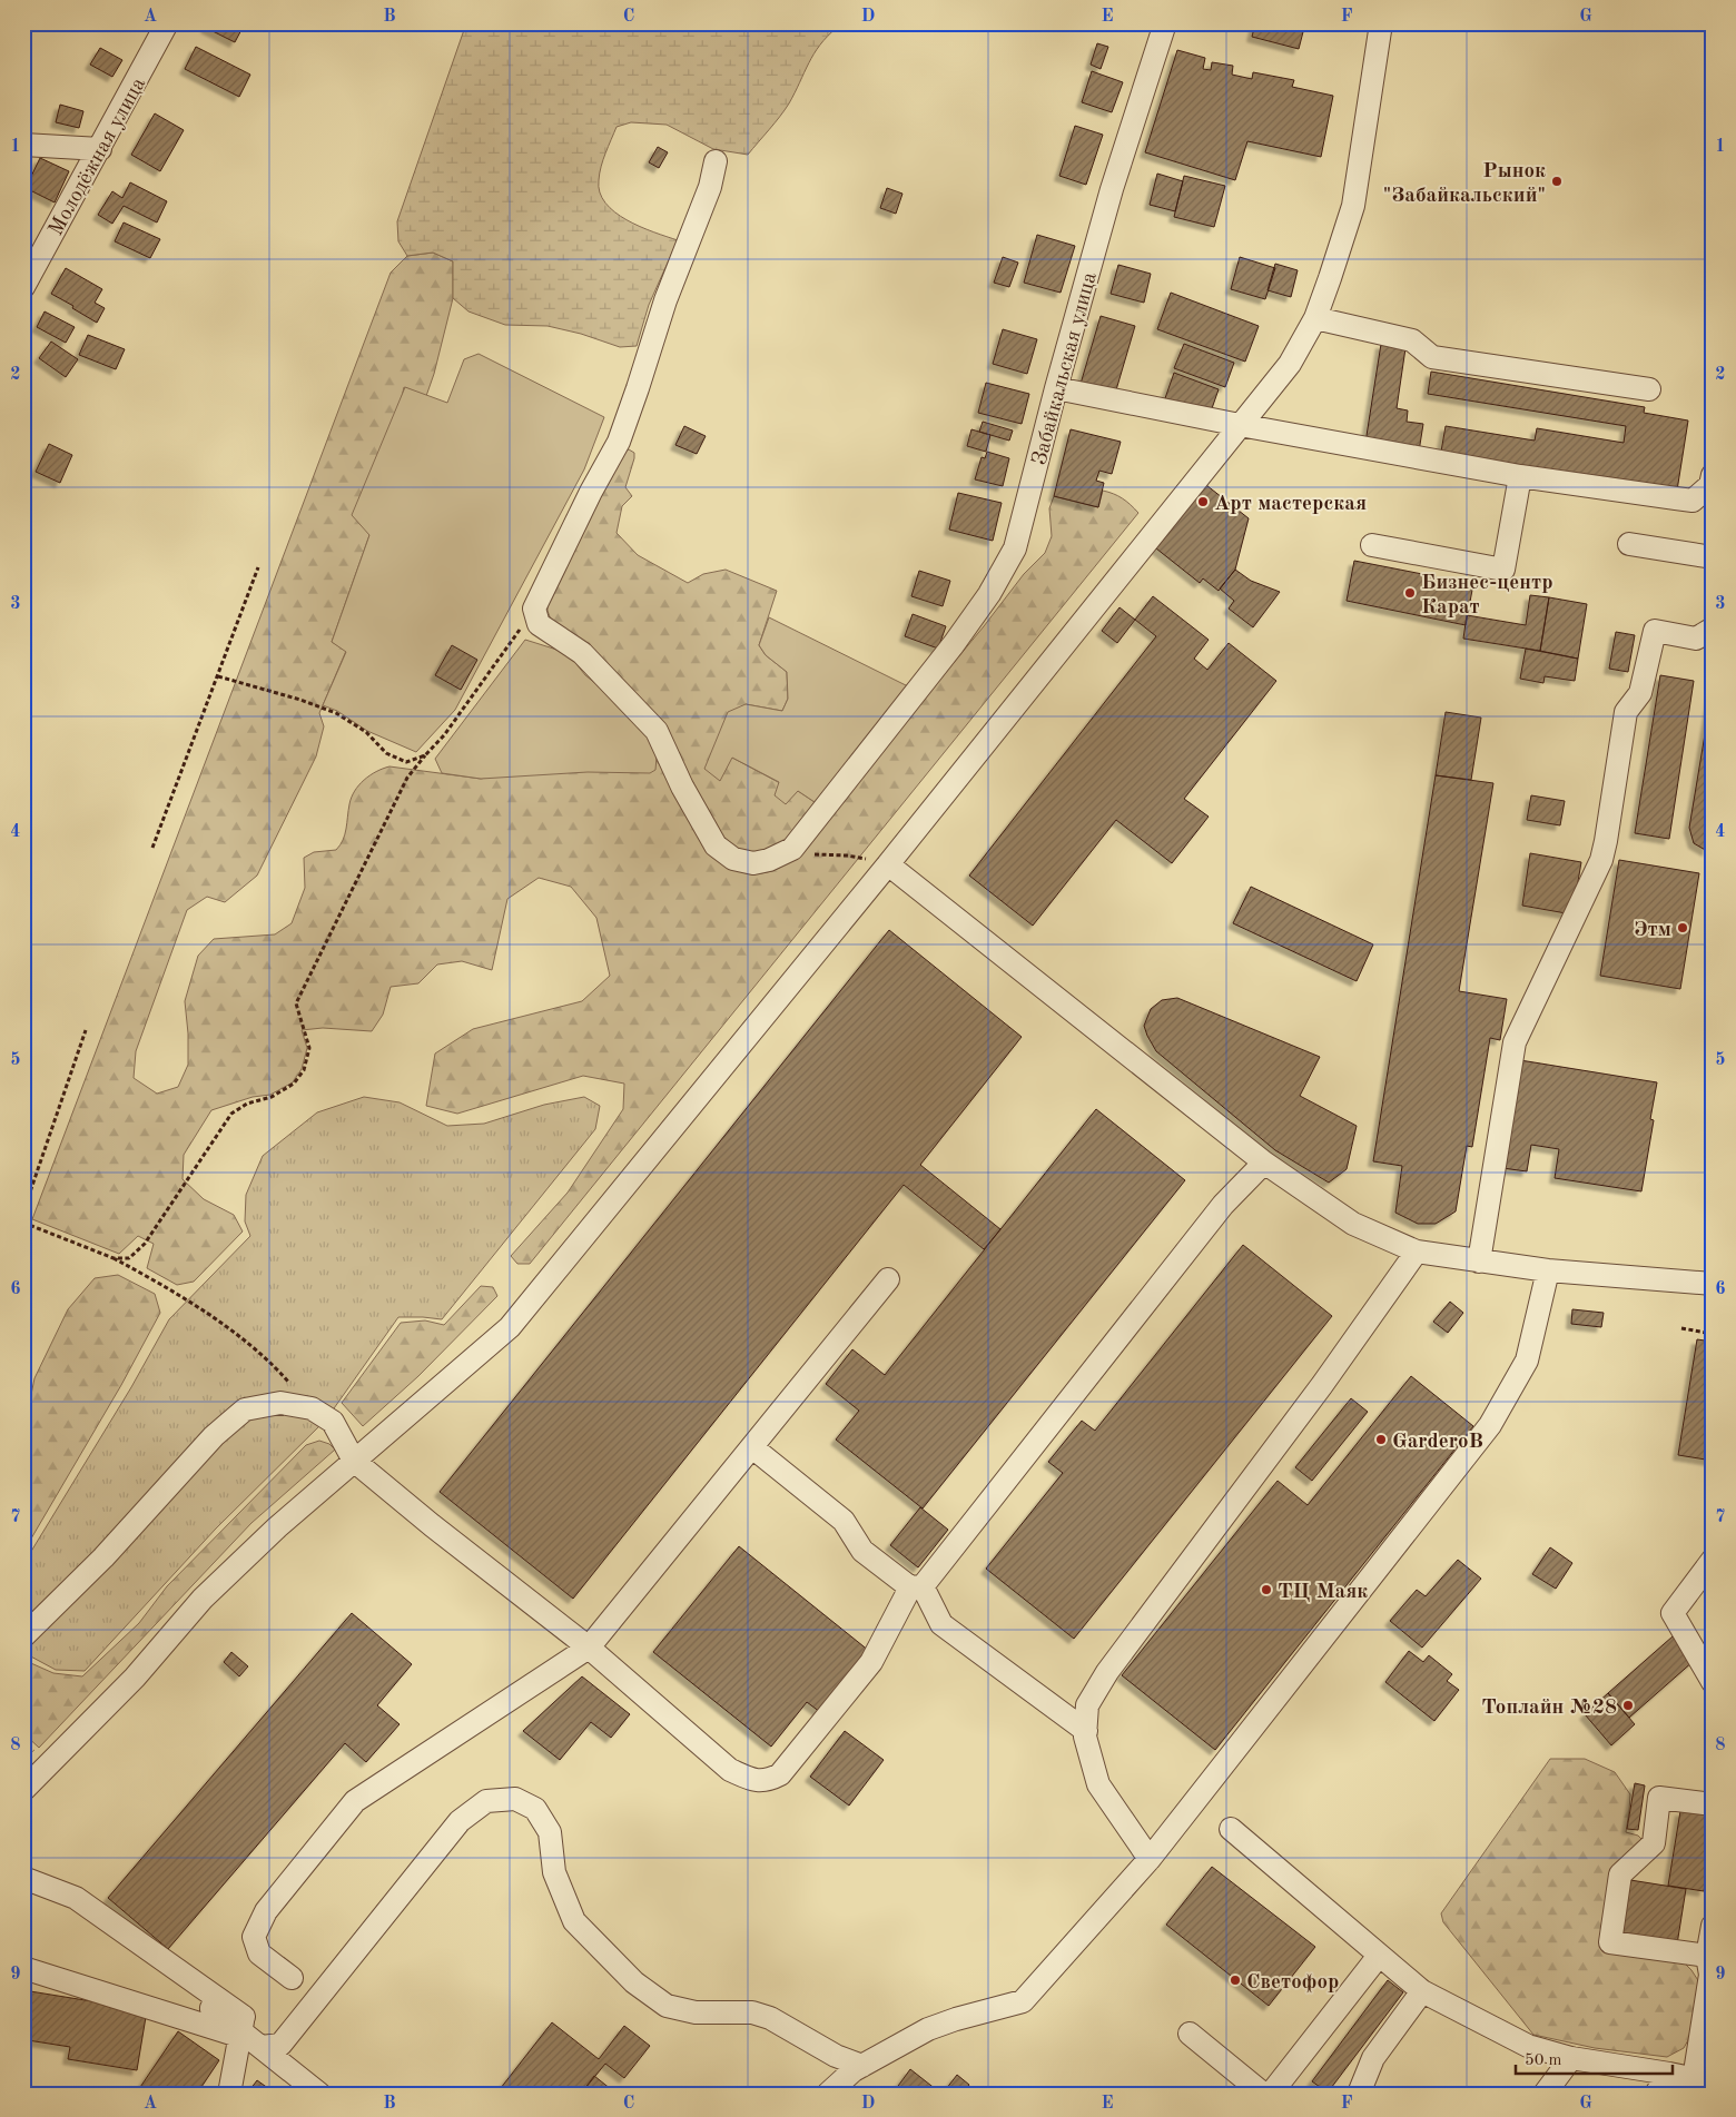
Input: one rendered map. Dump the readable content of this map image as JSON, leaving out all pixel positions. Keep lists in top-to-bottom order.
{
  "streets": {
    "street": ["Молодёжная улица", "Забайкальская улица"]
  },
  "places": [
    "Рынок \"Забайкальский\"",
    "Арт мастерская",
    "Бизнес-центр Карат",
    "Этм",
    "GarderoB",
    "ТЦ Маяк",
    "Топлайн №28",
    "Светофор"
  ],
  "scale_bar": "50 m",
  "grid": {
    "columns": [
      "A",
      "B",
      "C",
      "D",
      "E",
      "F",
      "G"
    ],
    "rows": [
      "1",
      "2",
      "3",
      "4",
      "5",
      "6",
      "7",
      "8",
      "9"
    ]
  }
}
